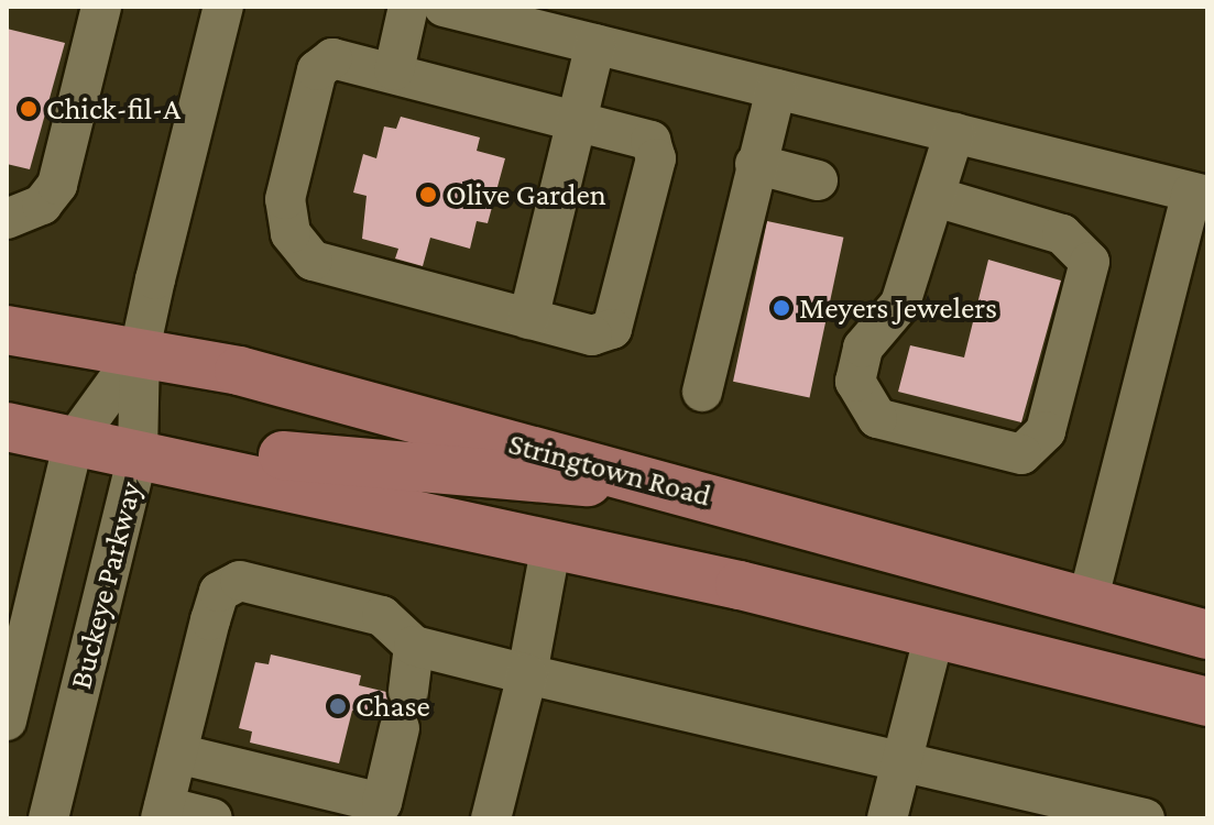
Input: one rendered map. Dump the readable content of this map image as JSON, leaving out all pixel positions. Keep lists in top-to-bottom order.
{
  "streets": {
    "main road": ["Stringtown Road"],
    "street": ["Buckeye Parkway"]
  },
  "crossings": [
    ["Stringtown Road", "Buckeye Parkway"]
  ],
  "places": [
    "Chick-fil-A",
    "Olive Garden",
    "Meyers Jewelers",
    "Chase"
  ]
}
